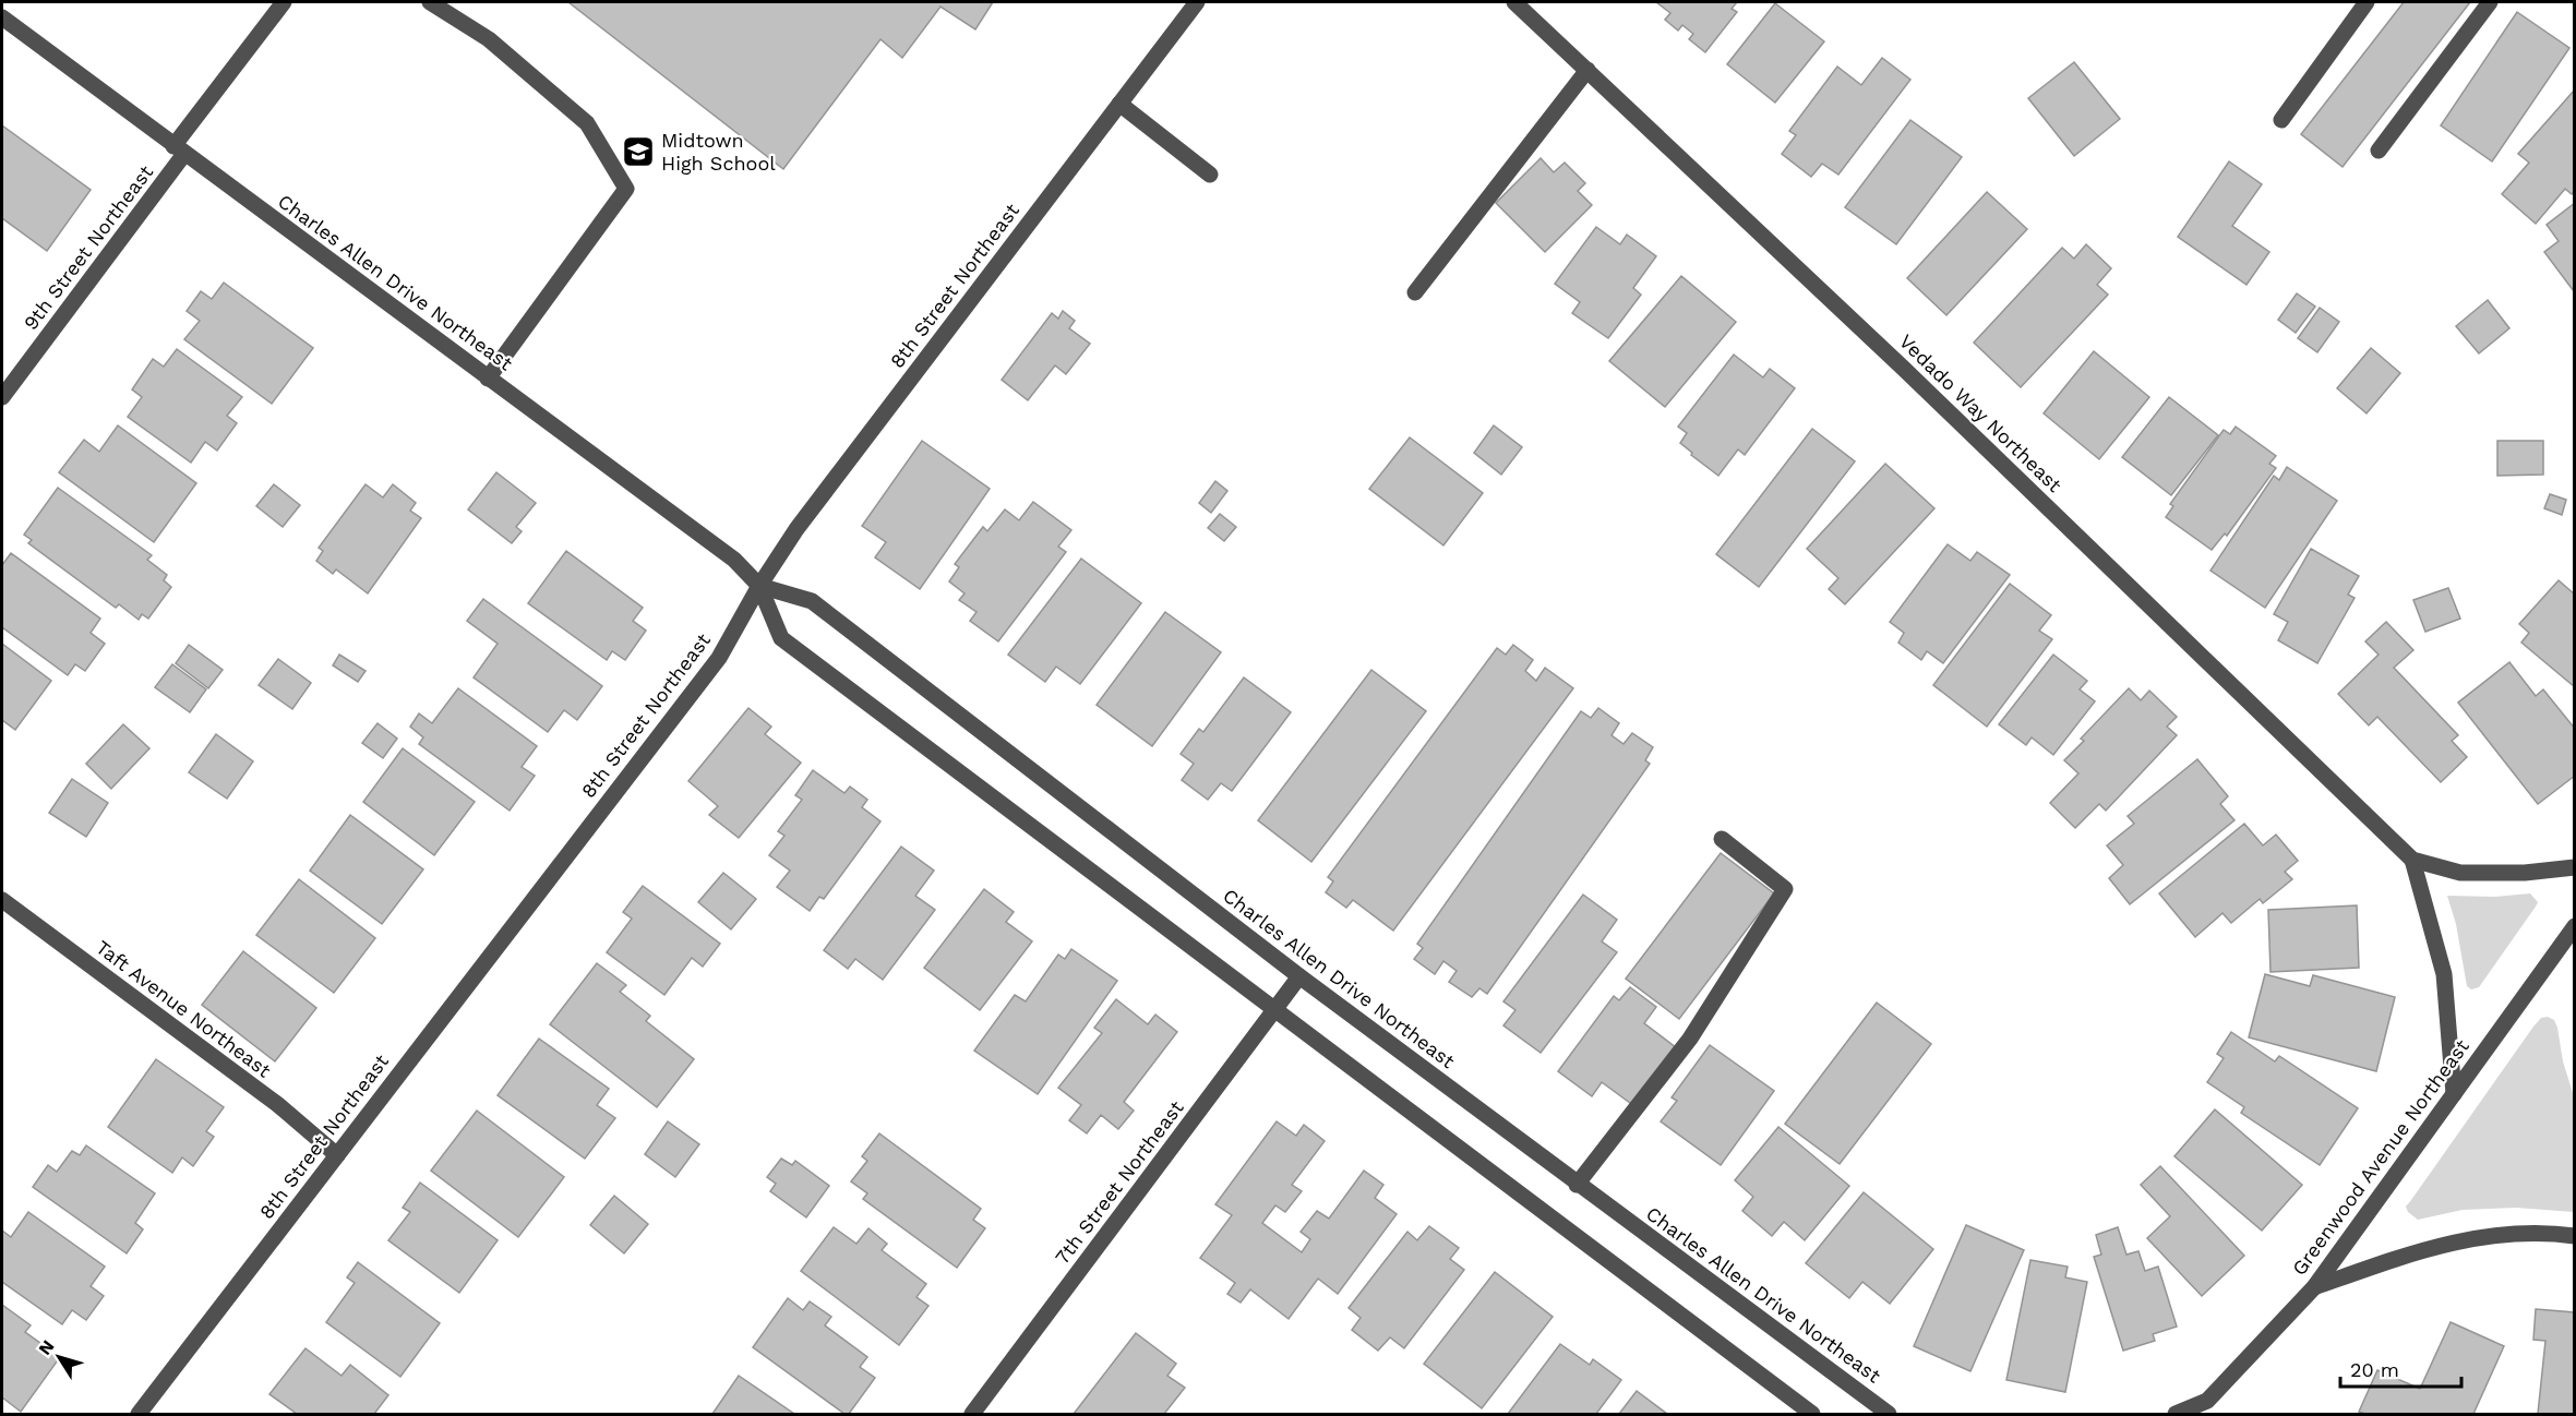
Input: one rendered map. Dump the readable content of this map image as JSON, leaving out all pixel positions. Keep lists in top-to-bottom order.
{
  "streets": {
    "street": [
      "9th Street Northeast",
      "Charles Allen Drive Northeast",
      "8th Street Northeast",
      "Vedado Way Northeast",
      "Taft Avenue Northeast",
      "Greenwood Avenue Northeast",
      "7th Street Northeast"
    ]
  },
  "crossings": [
    ["9th Street Northeast", "Charles Allen Drive Northeast"],
    ["Charles Allen Drive Northeast", "8th Street Northeast"],
    ["Charles Allen Drive Northeast", "7th Street Northeast"],
    ["8th Street Northeast", "Taft Avenue Northeast"]
  ],
  "places": {
    "school or university": ["Midtown High School"]
  },
  "scale_bar": "20 m",
  "north": "top left"
}
